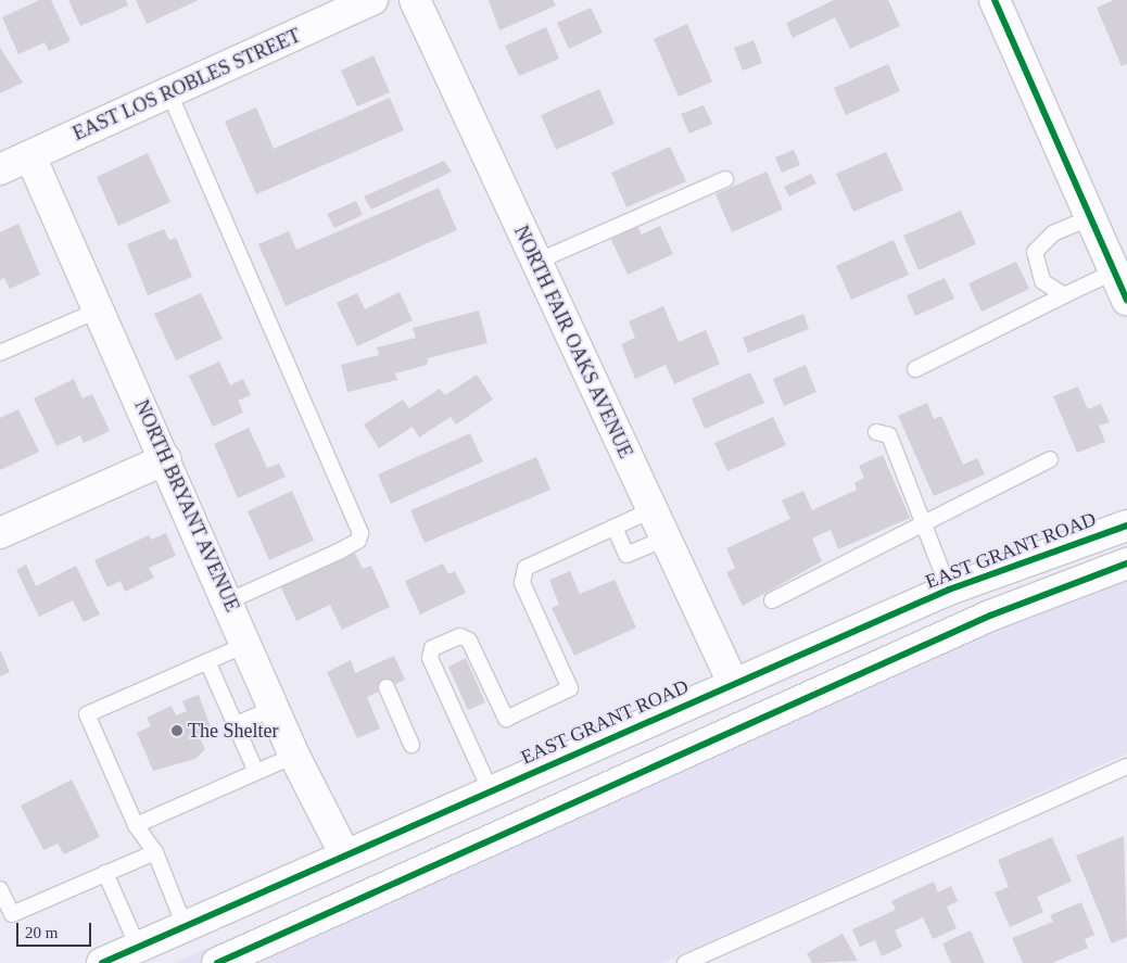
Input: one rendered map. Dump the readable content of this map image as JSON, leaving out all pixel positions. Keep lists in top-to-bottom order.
{
  "streets": {
    "street": [
      "EAST LOS ROBLES STREET",
      "NORTH FAIR OAKS AVENUE",
      "NORTH BRYANT AVENUE",
      "EAST GRANT ROAD"
    ]
  },
  "crossings": [
    ["EAST LOS ROBLES STREET", "NORTH BRYANT AVENUE"],
    ["NORTH FAIR OAKS AVENUE", "EAST GRANT ROAD"],
    ["NORTH BRYANT AVENUE", "EAST GRANT ROAD"]
  ],
  "places": ["The Shelter"],
  "scale_bar": "20 m"
}
